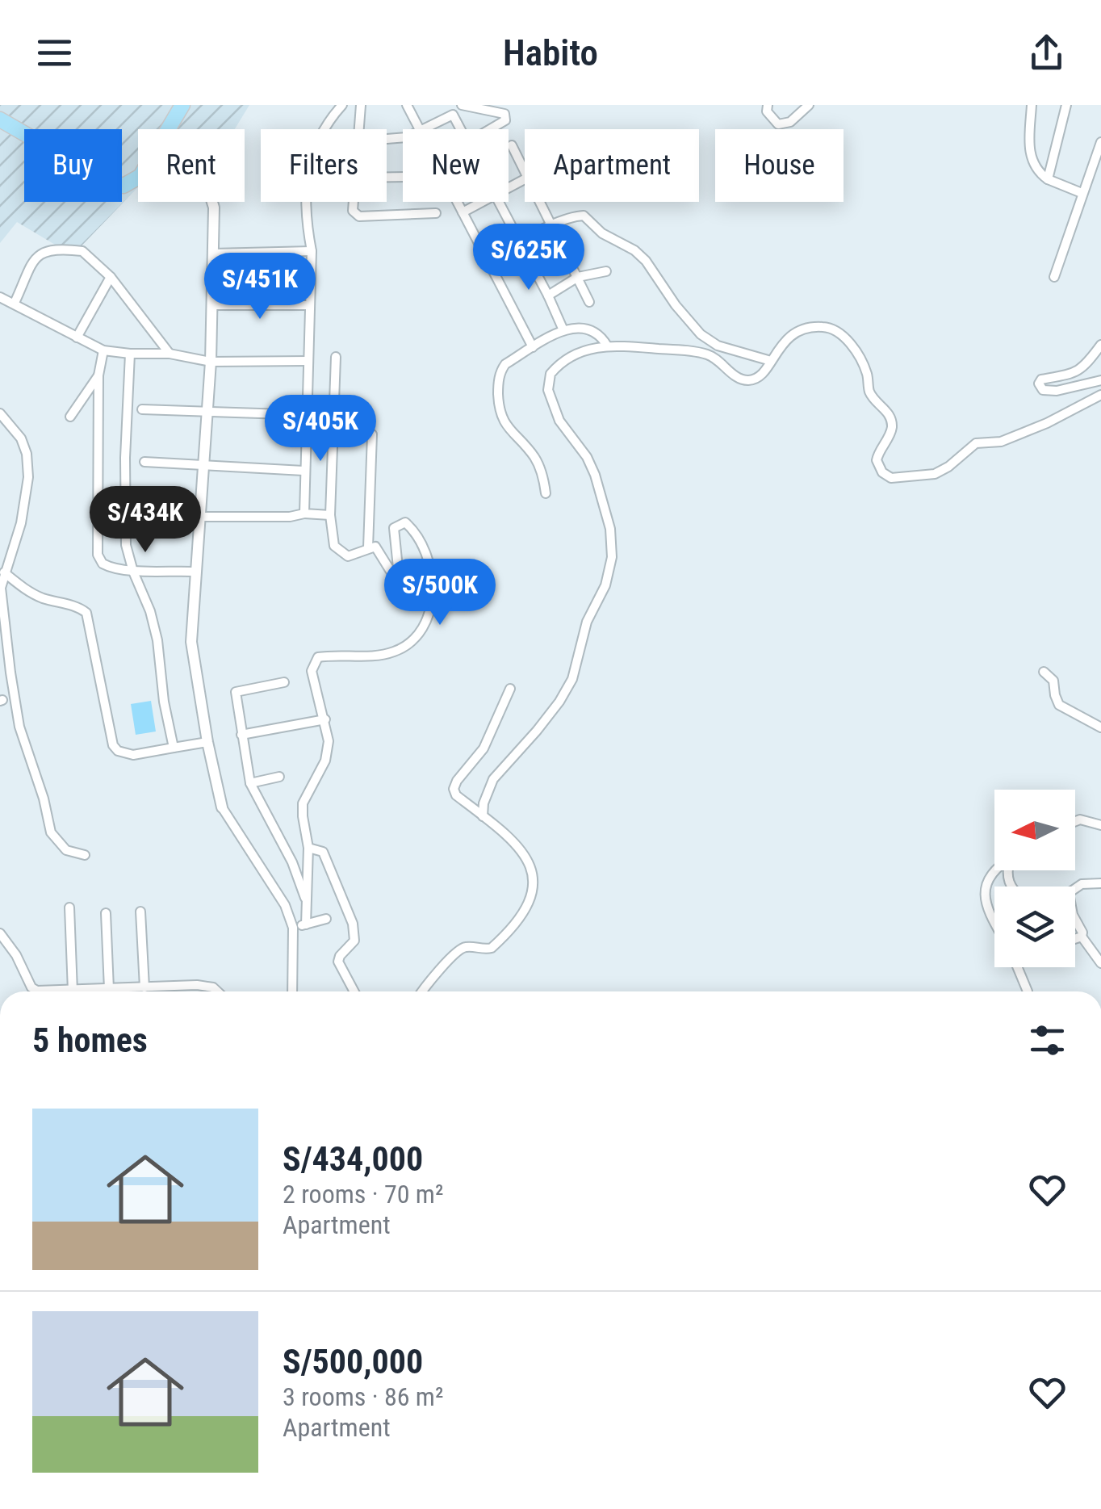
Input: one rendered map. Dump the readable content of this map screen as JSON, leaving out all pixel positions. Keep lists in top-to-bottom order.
{
  "north": "left",
  "page": {
    "header": "Habito",
    "chip": [
      "Buy",
      "Rent",
      "Filters",
      "New",
      "Apartment",
      "House"
    ],
    "price": [
      "S/625K",
      "S/451K",
      "S/405K",
      "S/434K",
      "S/500K"
    ],
    "heading": "5 homes",
    "list": [
      {
        "name": "S/434,000",
        "note": "2 rooms · 70 m² · Apartment"
      },
      {
        "name": "S/500,000",
        "note": "3 rooms · 86 m² · Apartment"
      }
    ]
  }
}
